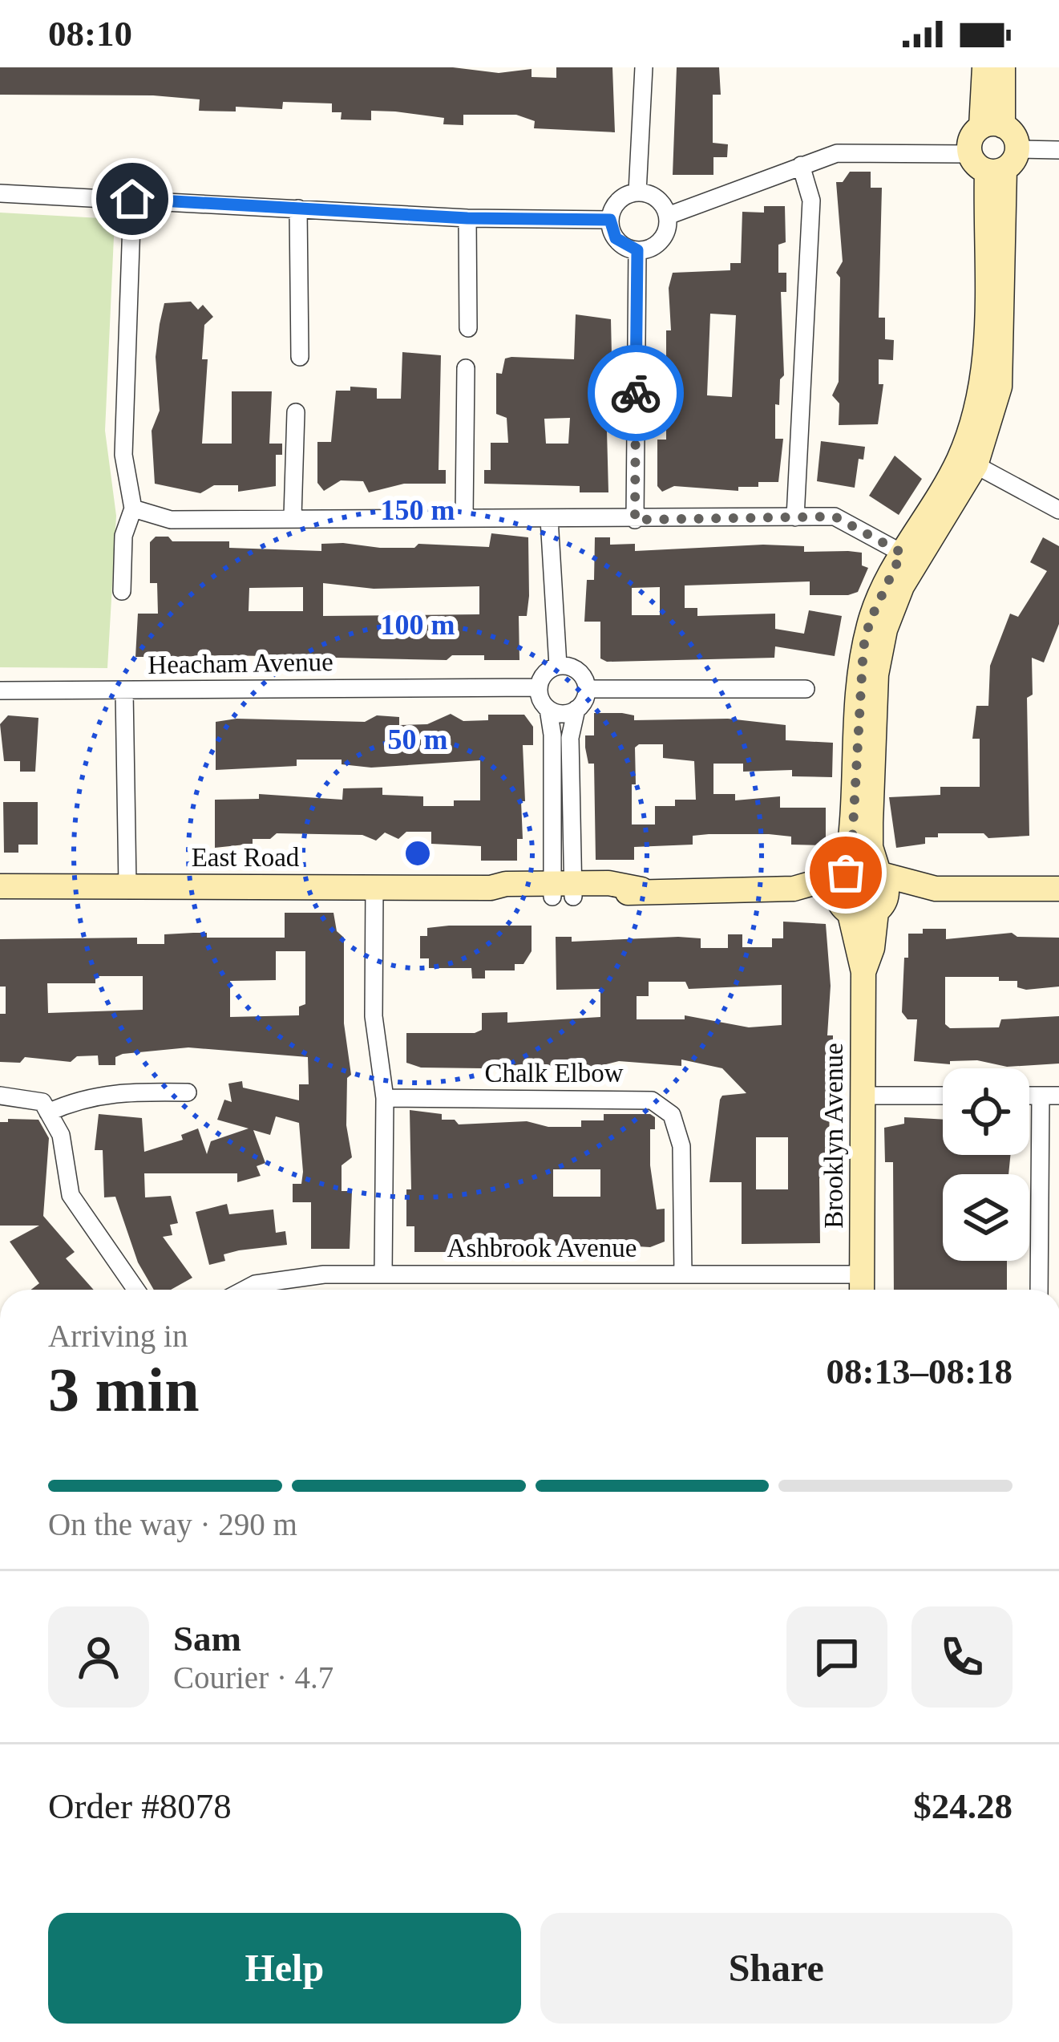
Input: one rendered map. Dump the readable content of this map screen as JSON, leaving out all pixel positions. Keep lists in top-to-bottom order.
{
  "streets": {
    "street": [
      "Heacham Avenue",
      "East Road",
      "Chalk Elbow",
      "Brooklyn Avenue",
      "Ashbrook Avenue"
    ]
  },
  "crossings": [
    ["East Road", "Brooklyn Avenue"],
    ["Chalk Elbow", "Ashbrook Avenue"],
    ["Brooklyn Avenue", "Ashbrook Avenue"]
  ],
  "page": {
    "status": "08:10",
    "heading": ["3 min", "Arriving in", "08:13–08:18"],
    "panel": [
      "Sam",
      "Courier · 4.7",
      "Order #8078",
      "$24.28"
    ],
    "bar": "On the way · 290 m",
    "buttons": ["Help", "Share"]
  },
  "rings": ["150 m", "100 m", "50 m"]
}
